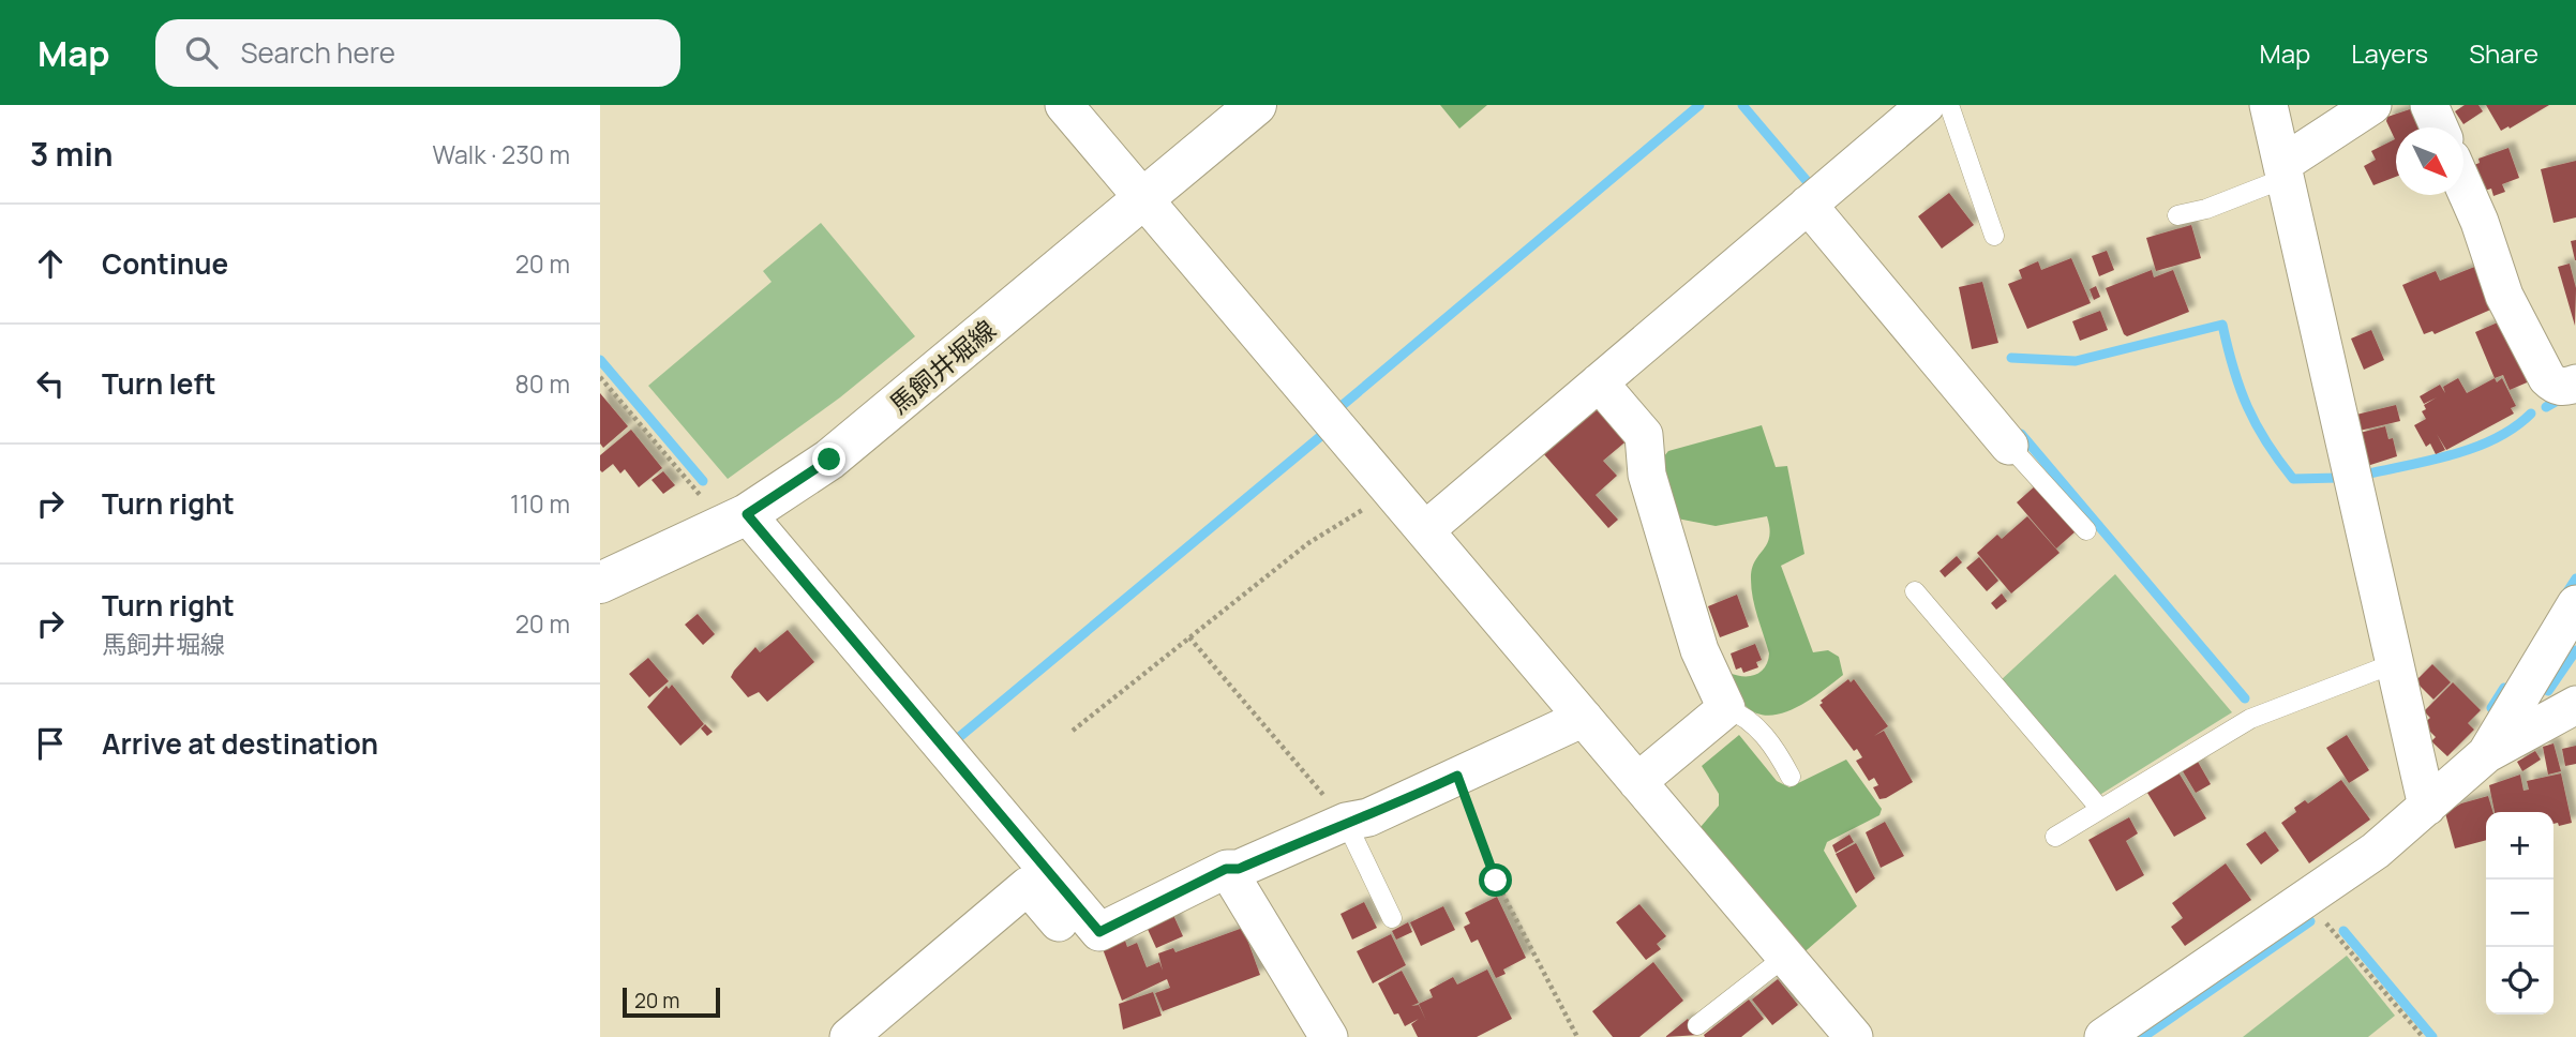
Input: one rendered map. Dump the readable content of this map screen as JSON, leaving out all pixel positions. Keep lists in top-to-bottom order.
{
  "streets": {
    "main road": ["馬飼井堀線"]
  },
  "scale_bar": "20 m",
  "north": "bottom right",
  "page": {
    "header": "Map",
    "search": "Search here",
    "nav": ["Map", "Layers", "Share"],
    "heading": ["3 min", "Walk · 230 m"],
    "list": [
      ["Continue", "20 m"],
      ["Turn left", "80 m"],
      ["Turn right", "110 m"],
      ["Turn right", "馬飼井堀線", "20 m"],
      "Arrive at destination"
    ],
    "map_buttons": ["+", "−"],
    "scale": "20 m"
  }
}
